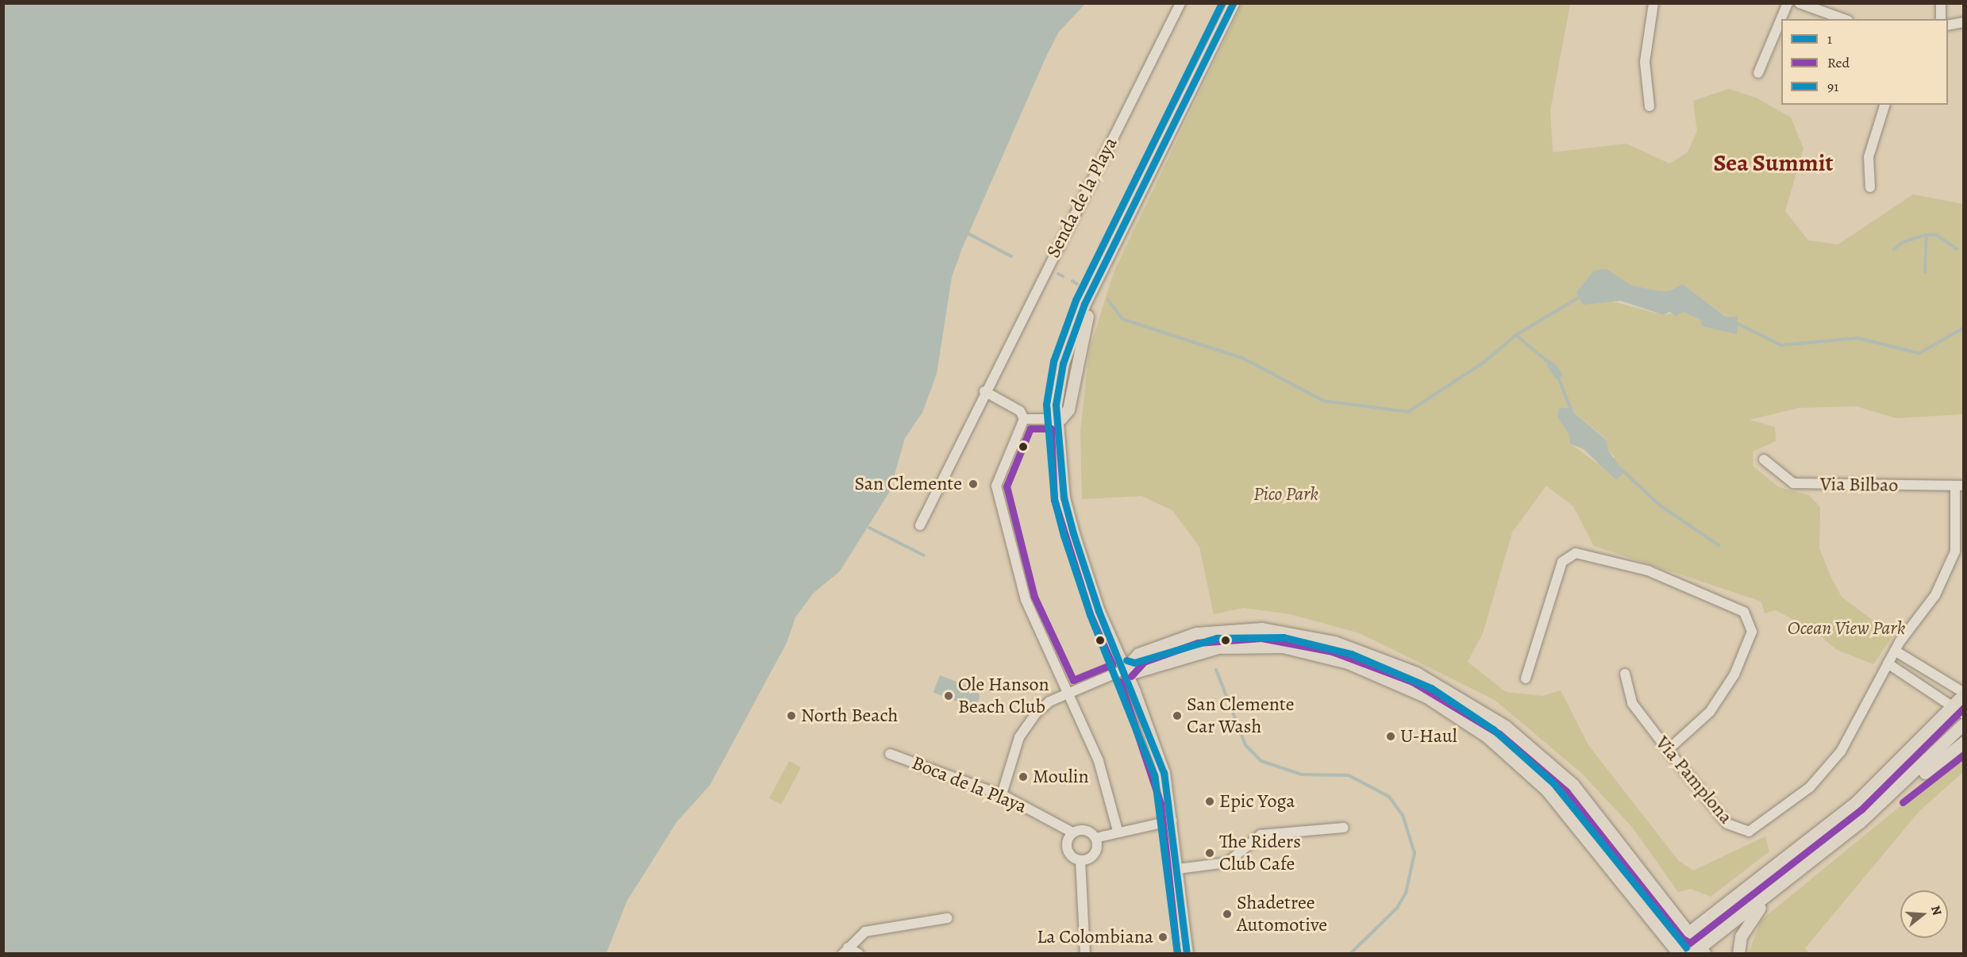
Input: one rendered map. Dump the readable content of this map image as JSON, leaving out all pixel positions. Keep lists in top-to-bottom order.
{
  "streets": {
    "street": [
      "Senda de la Playa",
      "Via Bilbao",
      "Via Pamplona",
      "Boca de la Playa"
    ]
  },
  "crossings": [
    ["Via Bilbao", "Via Pamplona"]
  ],
  "districts": ["Sea Summit"],
  "parks": ["Pico Park", "Ocean View Park"],
  "places": [
    "San Clemente",
    "Ole Hanson Beach Club",
    "North Beach",
    "San Clemente Car Wash",
    "U-Haul",
    "Moulin",
    "Epic Yoga",
    "The Riders Club Cafe",
    "Shadetree Automotive",
    "La Colombiana"
  ],
  "lines": ["transit line 1", "transit line 91", "transit line Red"],
  "legend": ["1", "Red", "91"],
  "north": "right"
}
